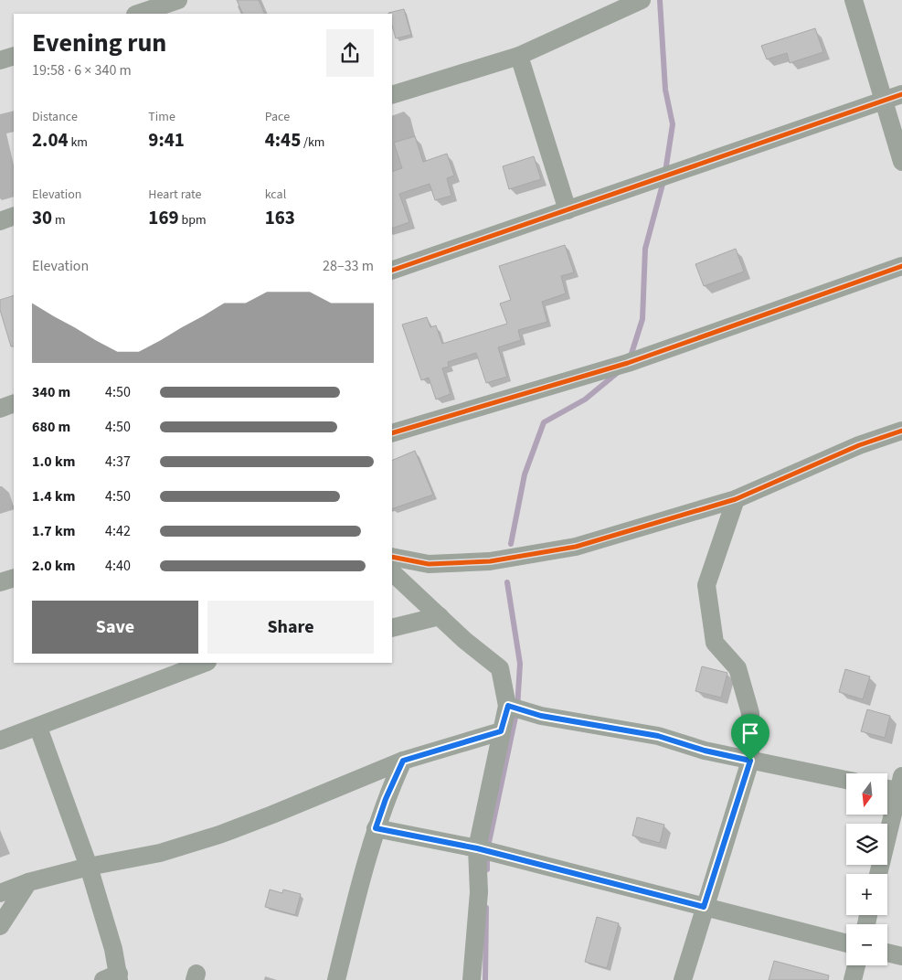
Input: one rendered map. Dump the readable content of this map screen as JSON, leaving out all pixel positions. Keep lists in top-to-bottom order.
{
  "north": "bottom",
  "page": {
    "heading": ["Evening run", "19:58 · 6 × 340 m"],
    "stats": [
      ["Distance", "2.04 km"],
      ["Time", "9:41"],
      ["Pace", "4:45 /km"],
      ["Elevation", "30 m"],
      ["Heart rate", "169 bpm"],
      ["kcal", "163"]
    ],
    "chart": ["Elevation", "28–33 m"],
    "list": [
      {
        "name": "340 m",
        "note": "4:50"
      },
      {
        "name": "680 m",
        "note": "4:50"
      },
      {
        "name": "1.0 km",
        "note": "4:37"
      },
      {
        "name": "1.4 km",
        "note": "4:50"
      },
      {
        "name": "1.7 km",
        "note": "4:42"
      },
      {
        "name": "2.0 km",
        "note": "4:40"
      }
    ],
    "buttons": ["Save", "Share"],
    "map_buttons": ["+", "−"]
  }
}
